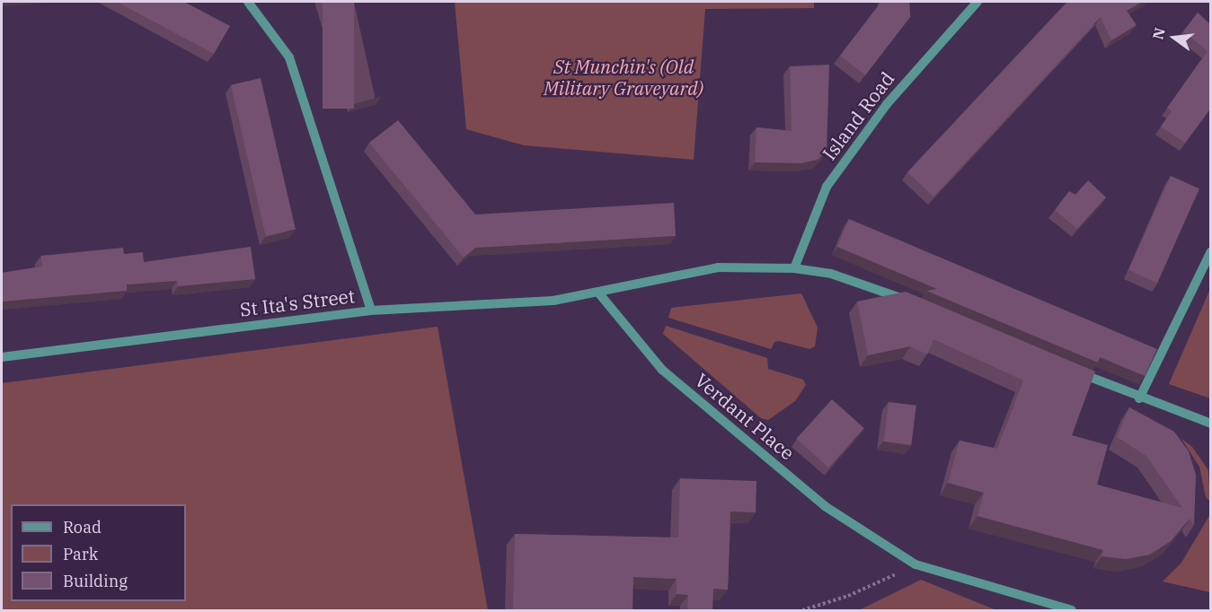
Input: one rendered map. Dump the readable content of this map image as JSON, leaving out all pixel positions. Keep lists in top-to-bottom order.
{
  "streets": {
    "street": ["Island Road", "St Ita's Street", "Verdant Place"]
  },
  "crossings": [
    ["St Ita's Street", "Verdant Place"]
  ],
  "parks": ["St Munchin's (Old Military Graveyard)"],
  "legend": ["Road", "Park", "Building"],
  "north": "left"
}
